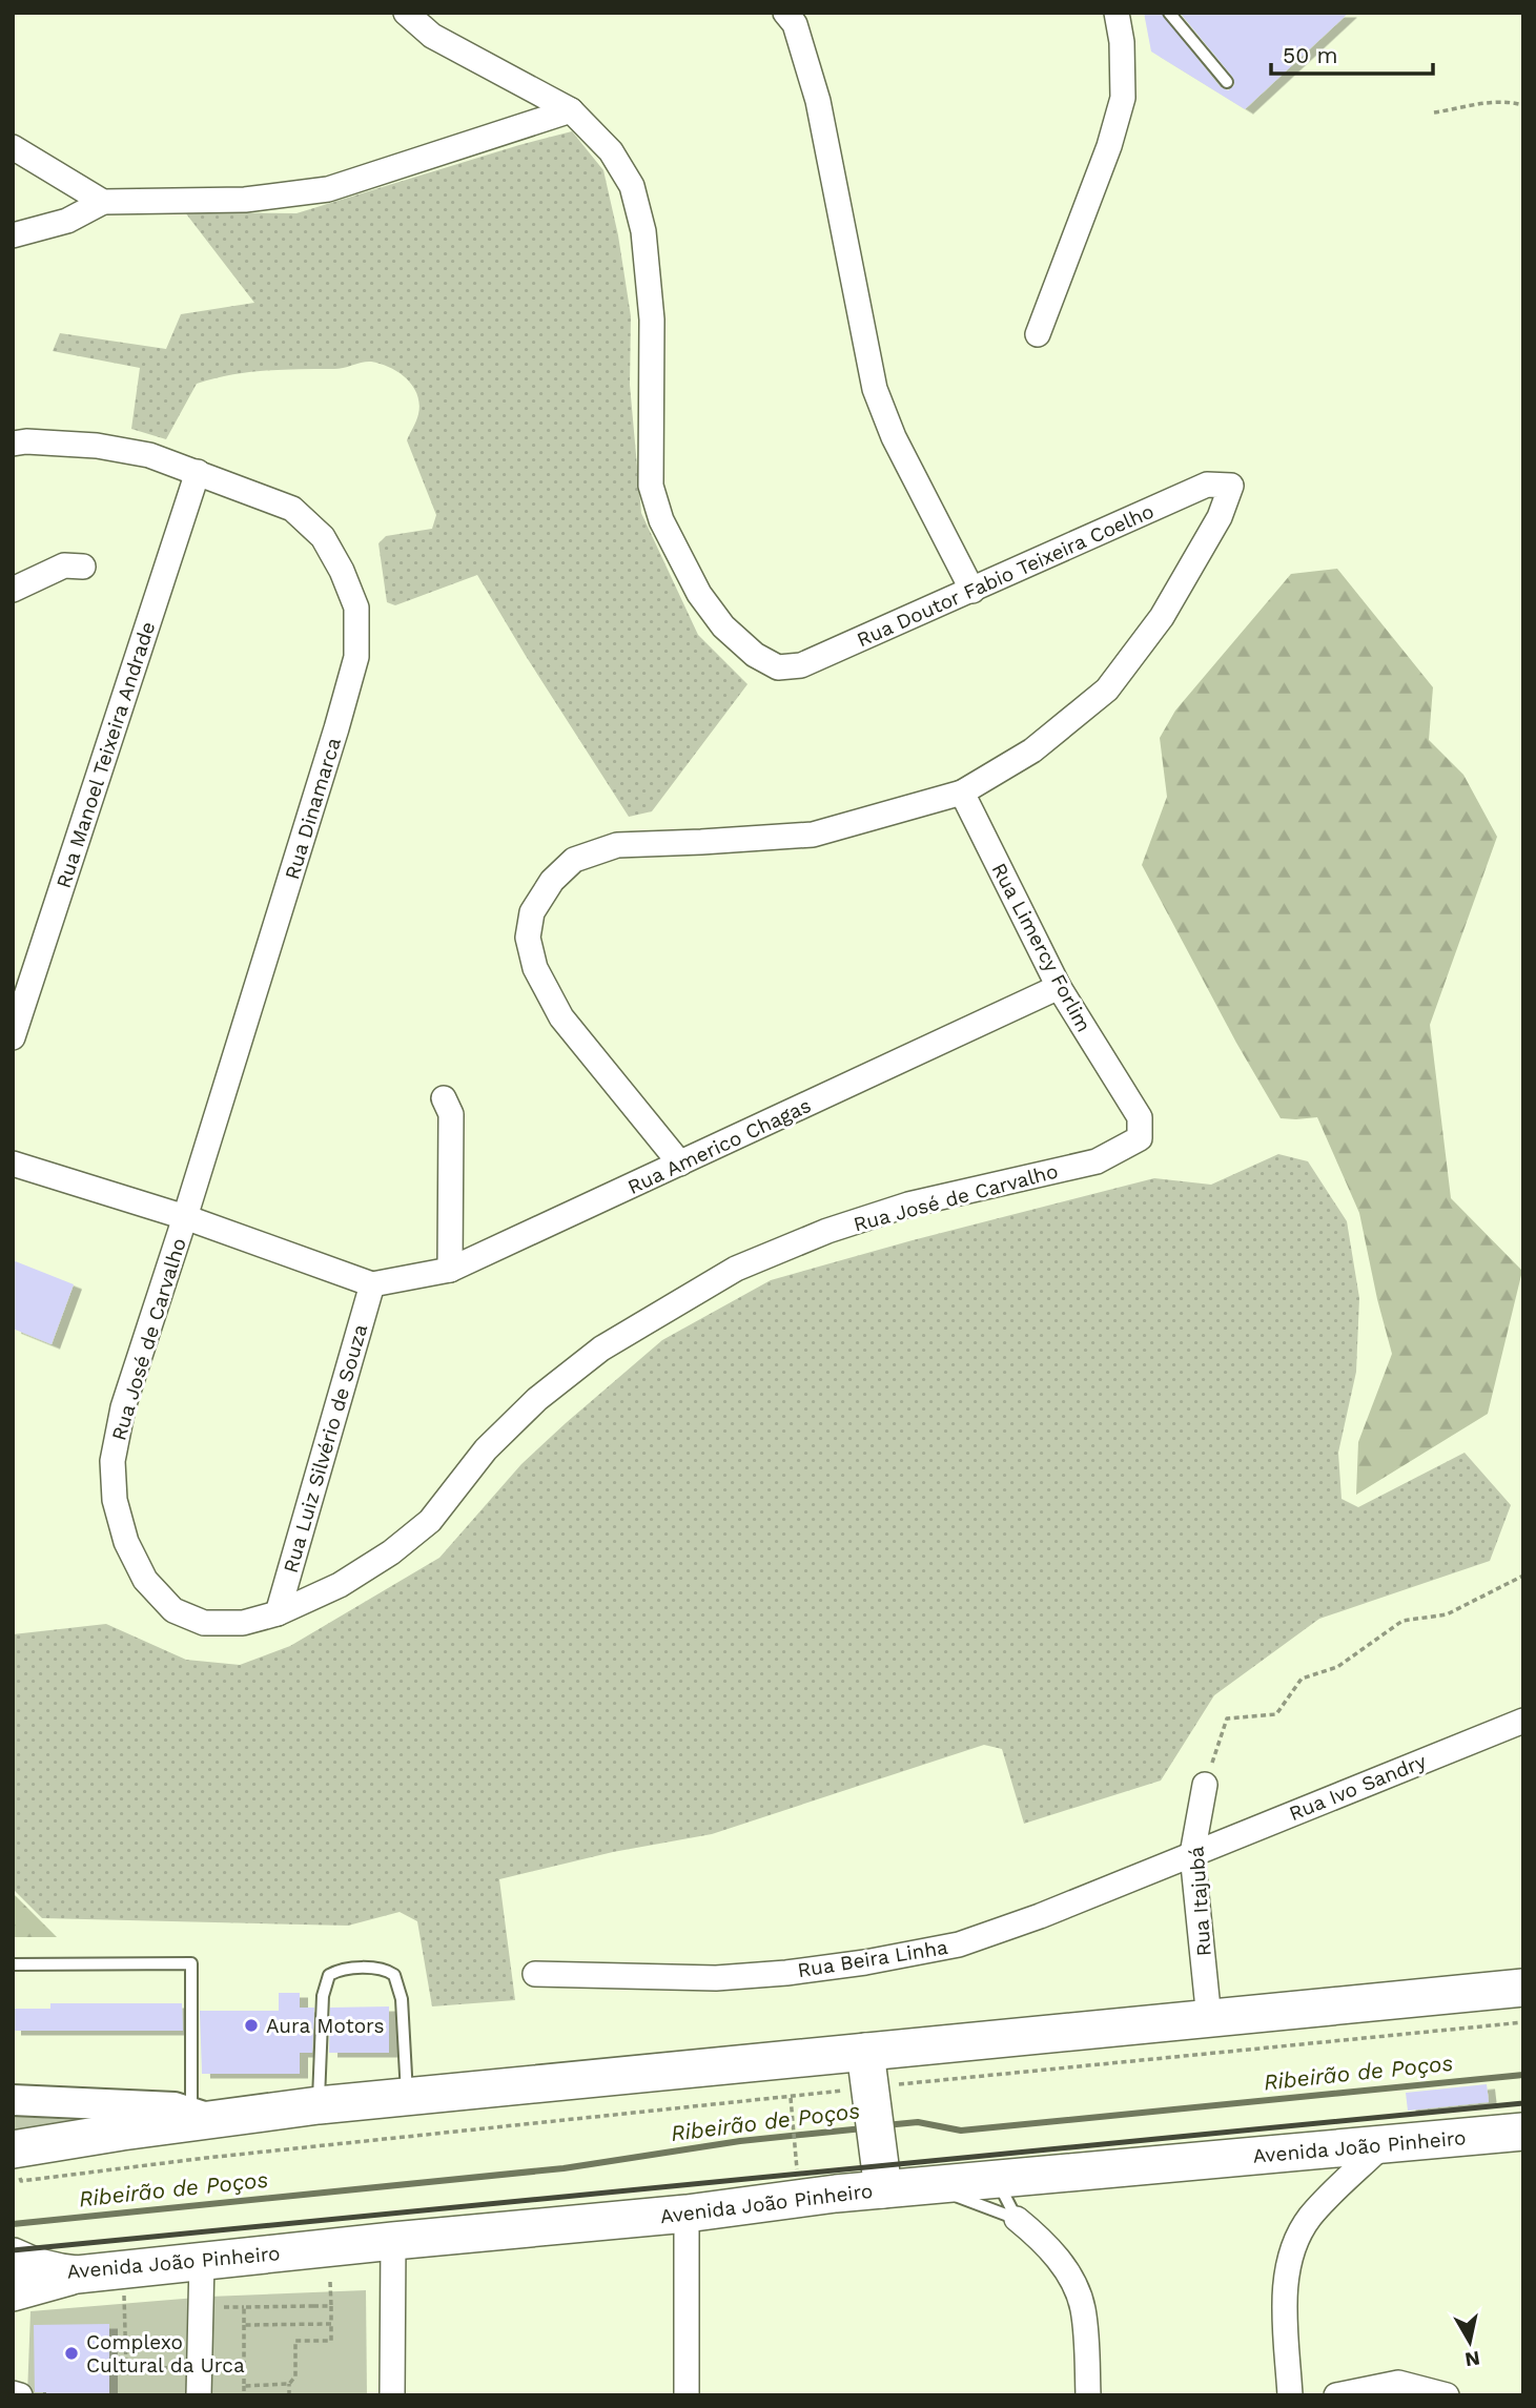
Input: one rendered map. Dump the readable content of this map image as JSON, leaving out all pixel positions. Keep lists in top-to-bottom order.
{
  "streets": {
    "main road": ["Avenida João Pinheiro"],
    "street": [
      "Rua Doutor Fabio Teixeira Coelho",
      "Rua Manoel Teixeira Andrade",
      "Rua Dinamarca",
      "Rua Limercy Forlim",
      "Rua Americo Chagas",
      "Rua José de Carvalho",
      "Rua Luiz Silvério de Souza",
      "Rua Ivo Sandry",
      "Rua Itajubá",
      "Rua Beira Linha"
    ]
  },
  "crossings": [
    ["Rua Doutor Fabio Teixeira Coelho", "Rua Limercy Forlim"],
    ["Rua Manoel Teixeira Andrade", "Rua Dinamarca"],
    ["Rua Dinamarca", "Rua José de Carvalho"],
    ["Rua Limercy Forlim", "Rua Americo Chagas"],
    ["Rua Limercy Forlim", "Rua José de Carvalho"],
    ["Rua Americo Chagas", "Rua Luiz Silvério de Souza"],
    ["Rua José de Carvalho", "Rua Luiz Silvério de Souza"],
    ["Rua Ivo Sandry", "Rua Itajubá"],
    ["Rua Ivo Sandry", "Rua Beira Linha"],
    ["Rua Itajubá", "Rua Beira Linha"]
  ],
  "water": ["Ribeirão de Poços"],
  "places": ["Aura Motors", "Complexo Cultural da Urca"],
  "scale_bar": "50 m",
  "north": "bottom"
}
